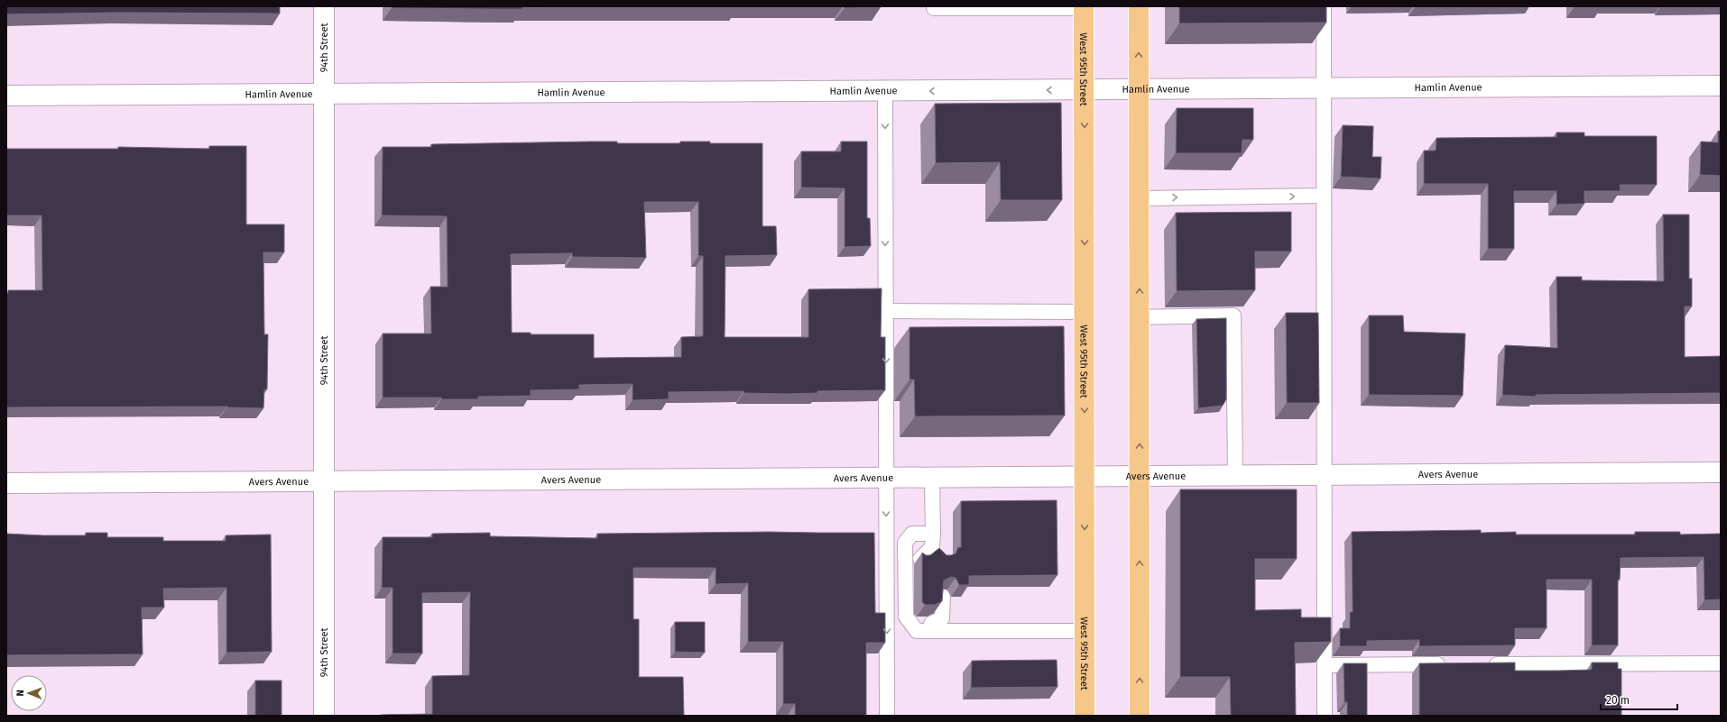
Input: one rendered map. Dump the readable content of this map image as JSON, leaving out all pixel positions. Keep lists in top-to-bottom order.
{
  "streets": {
    "main road": ["West 95th Street"],
    "street": ["94th Street", "Hamlin Avenue", "Avers Avenue"]
  },
  "crossings": [
    ["94th Street", "Hamlin Avenue"],
    ["94th Street", "Avers Avenue"],
    ["West 95th Street", "Hamlin Avenue"],
    ["West 95th Street", "Avers Avenue"]
  ],
  "scale_bar": "20 m",
  "north": "left"
}
